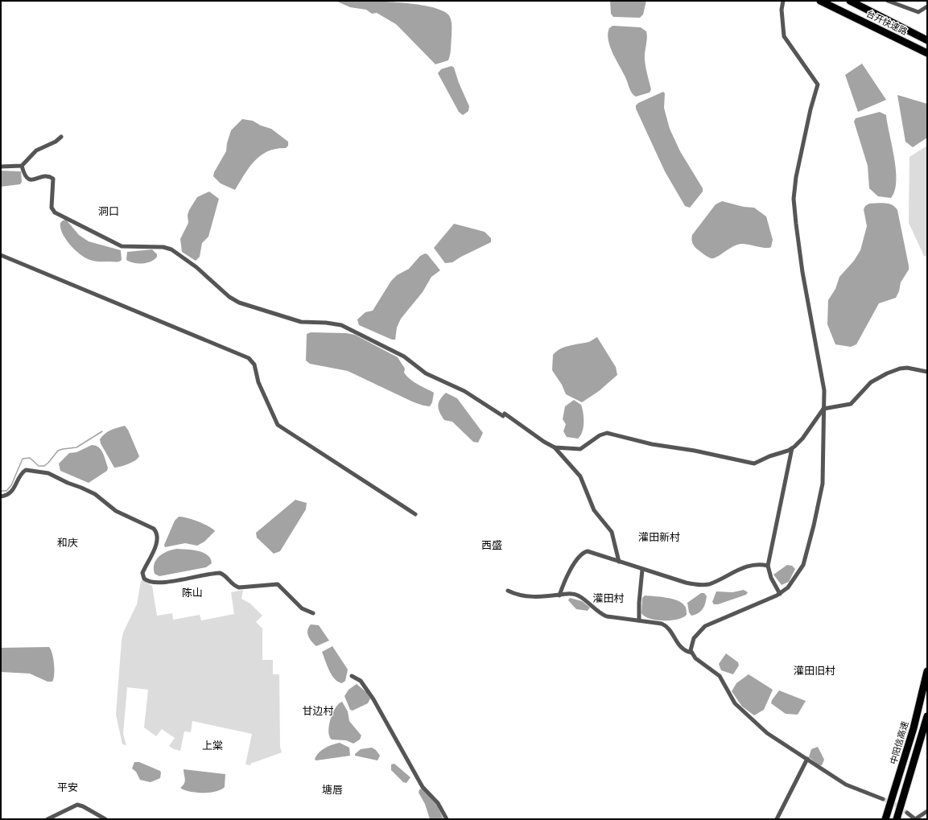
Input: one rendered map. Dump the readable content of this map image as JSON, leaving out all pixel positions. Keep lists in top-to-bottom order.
{
  "streets": {
    "highway": ["台开快速路", "中阳信高速"]
  },
  "districts": [
    "洞口",
    "灌田新村",
    "和庆",
    "西盛",
    "陈山",
    "灌田村",
    "灌田旧村",
    "甘边村",
    "上棠",
    "平安",
    "塘唇"
  ]
}
